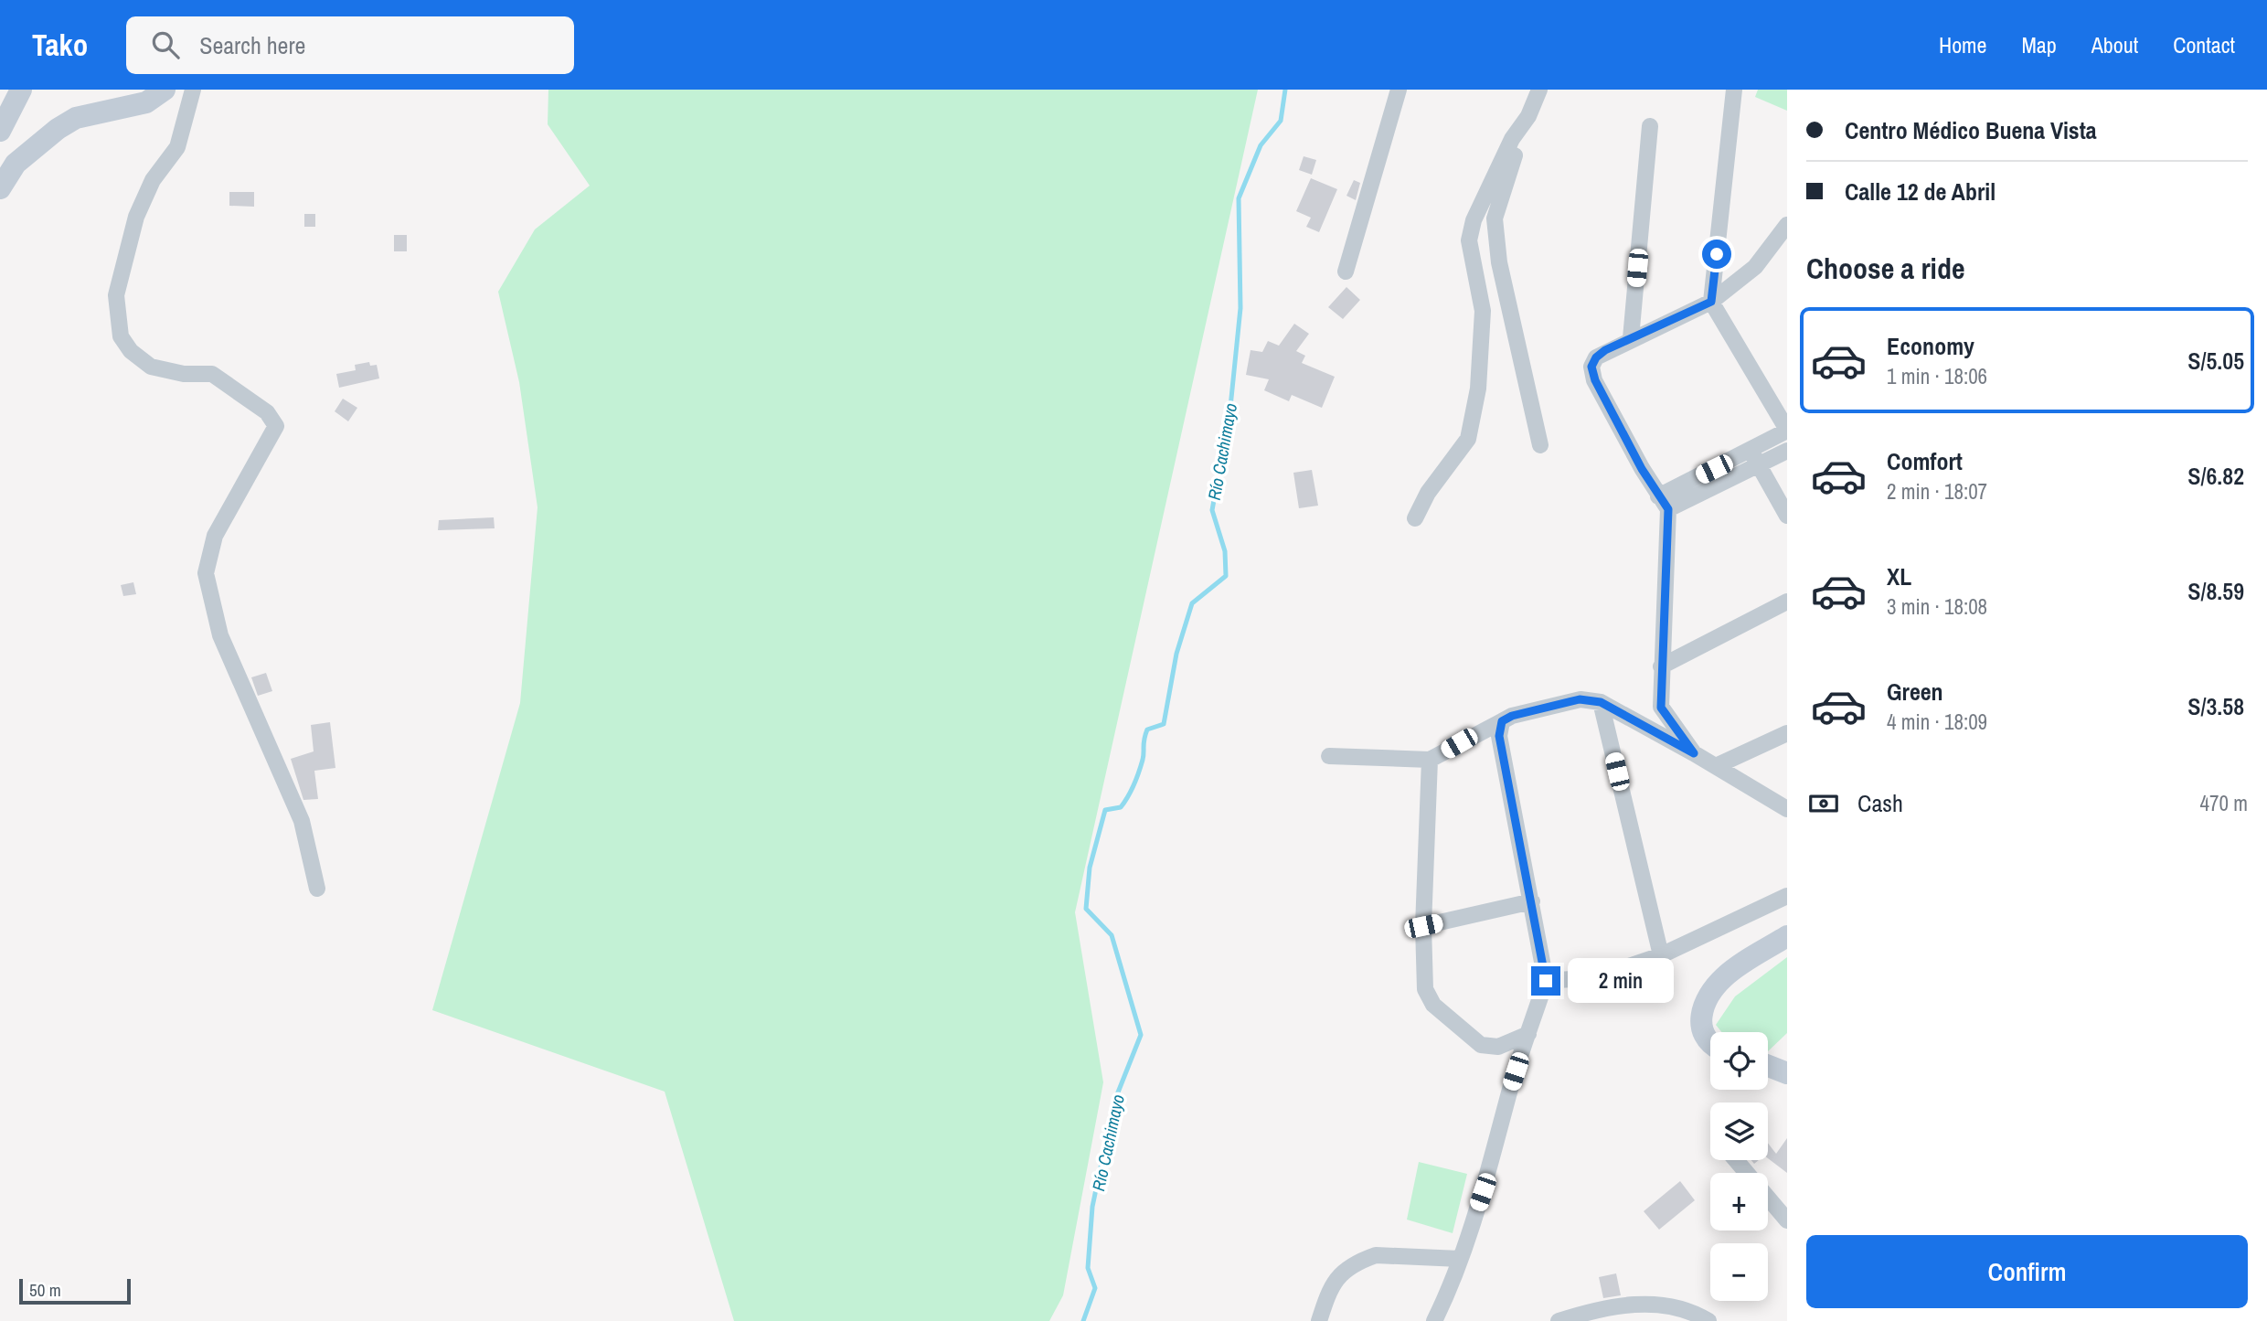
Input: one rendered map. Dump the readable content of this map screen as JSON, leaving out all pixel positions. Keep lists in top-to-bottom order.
{
  "water": ["Río Cachimayo"],
  "scale_bar": "50 m",
  "page": {
    "header": "Tako",
    "search": "Search here",
    "nav": [
      "Home",
      "Map",
      "About",
      "Contact"
    ],
    "banner": ["Centro Médico Buena Vista", "Calle 12 de Abril"],
    "heading": "Choose a ride",
    "list": [
      {
        "name": "Economy",
        "note": "1 min · 18:06",
        "value": "S/5.05"
      },
      {
        "name": "Comfort",
        "note": "2 min · 18:07",
        "value": "S/6.82"
      },
      {
        "name": "XL",
        "note": "3 min · 18:08",
        "value": "S/8.59"
      },
      {
        "name": "Green",
        "note": "4 min · 18:09",
        "value": "S/3.58"
      }
    ],
    "pay": ["Cash", "470 m"],
    "bubble": "2 min",
    "map_buttons": ["+", "−"],
    "buttons": "Confirm",
    "scale": "50 m"
  }
}
